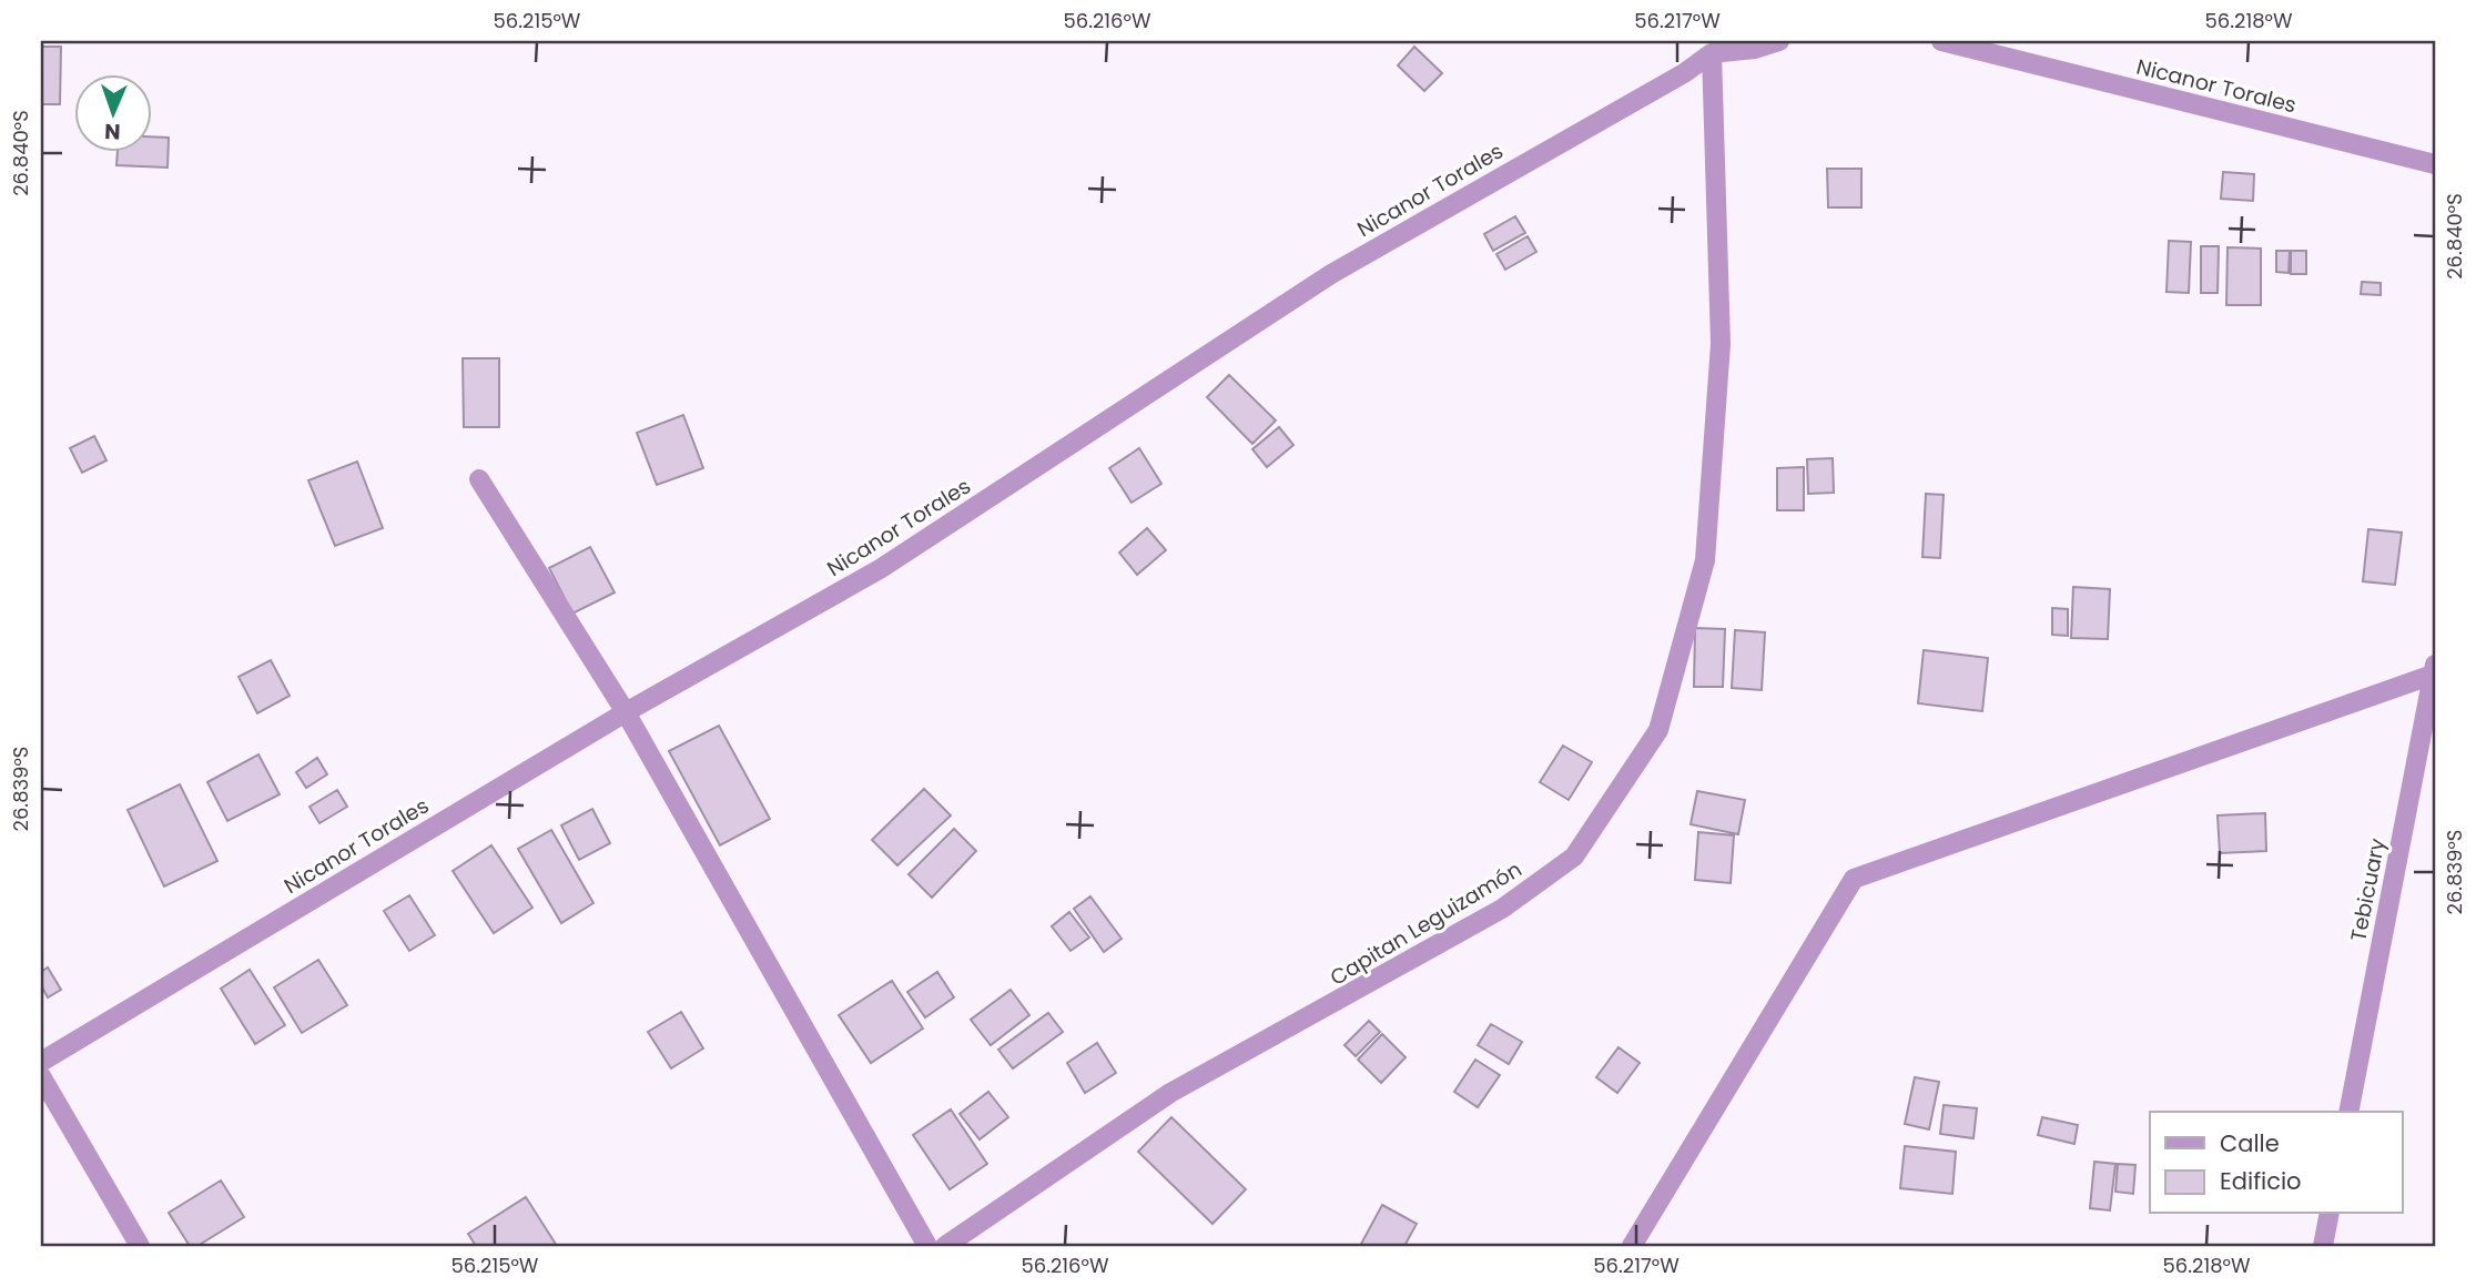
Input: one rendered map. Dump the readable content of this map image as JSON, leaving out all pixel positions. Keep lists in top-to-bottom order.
{
  "streets": {
    "street": ["Nicanor Torales", "Tebicuary", "Capitan Leguizamón"]
  },
  "crossings": [
    ["Nicanor Torales", "Capitan Leguizamón"]
  ],
  "legend": ["Calle", "Edificio"],
  "north": "bottom",
  "coordinates": [
    "56.215°W",
    "56.216°W",
    "56.217°W",
    "56.218°W",
    "26.840°S",
    "26.839°S"
  ]
}
